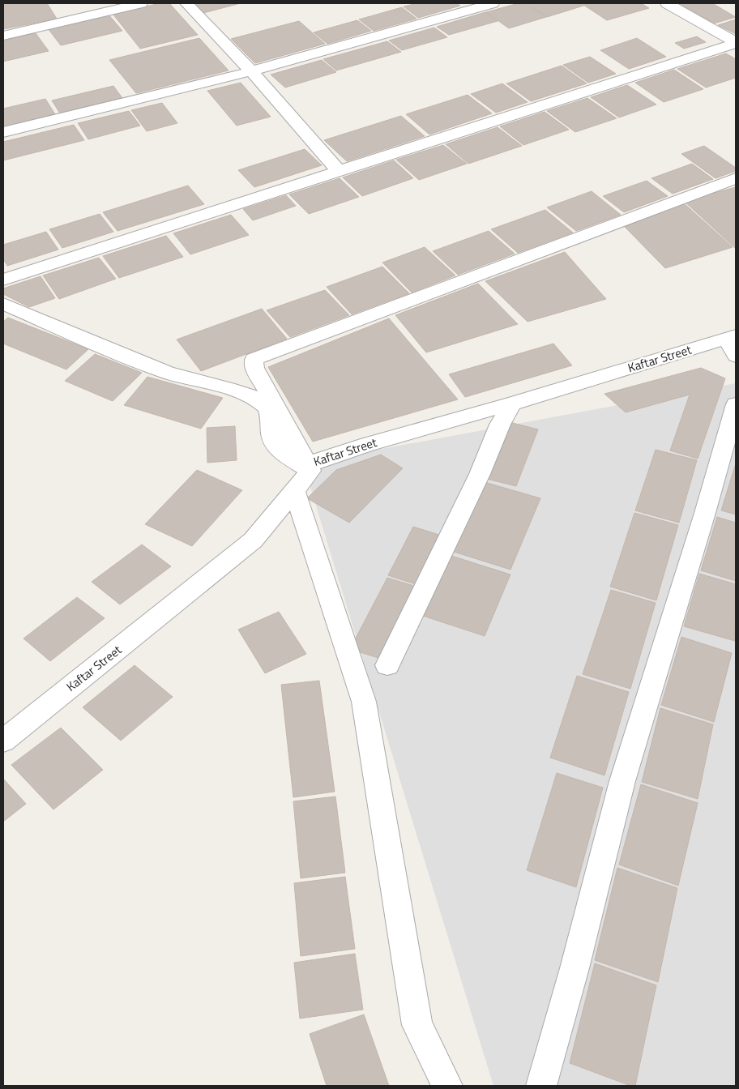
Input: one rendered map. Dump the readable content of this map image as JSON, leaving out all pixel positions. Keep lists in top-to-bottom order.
{
  "streets": {
    "street": ["Kaftar Street"]
  }
}
